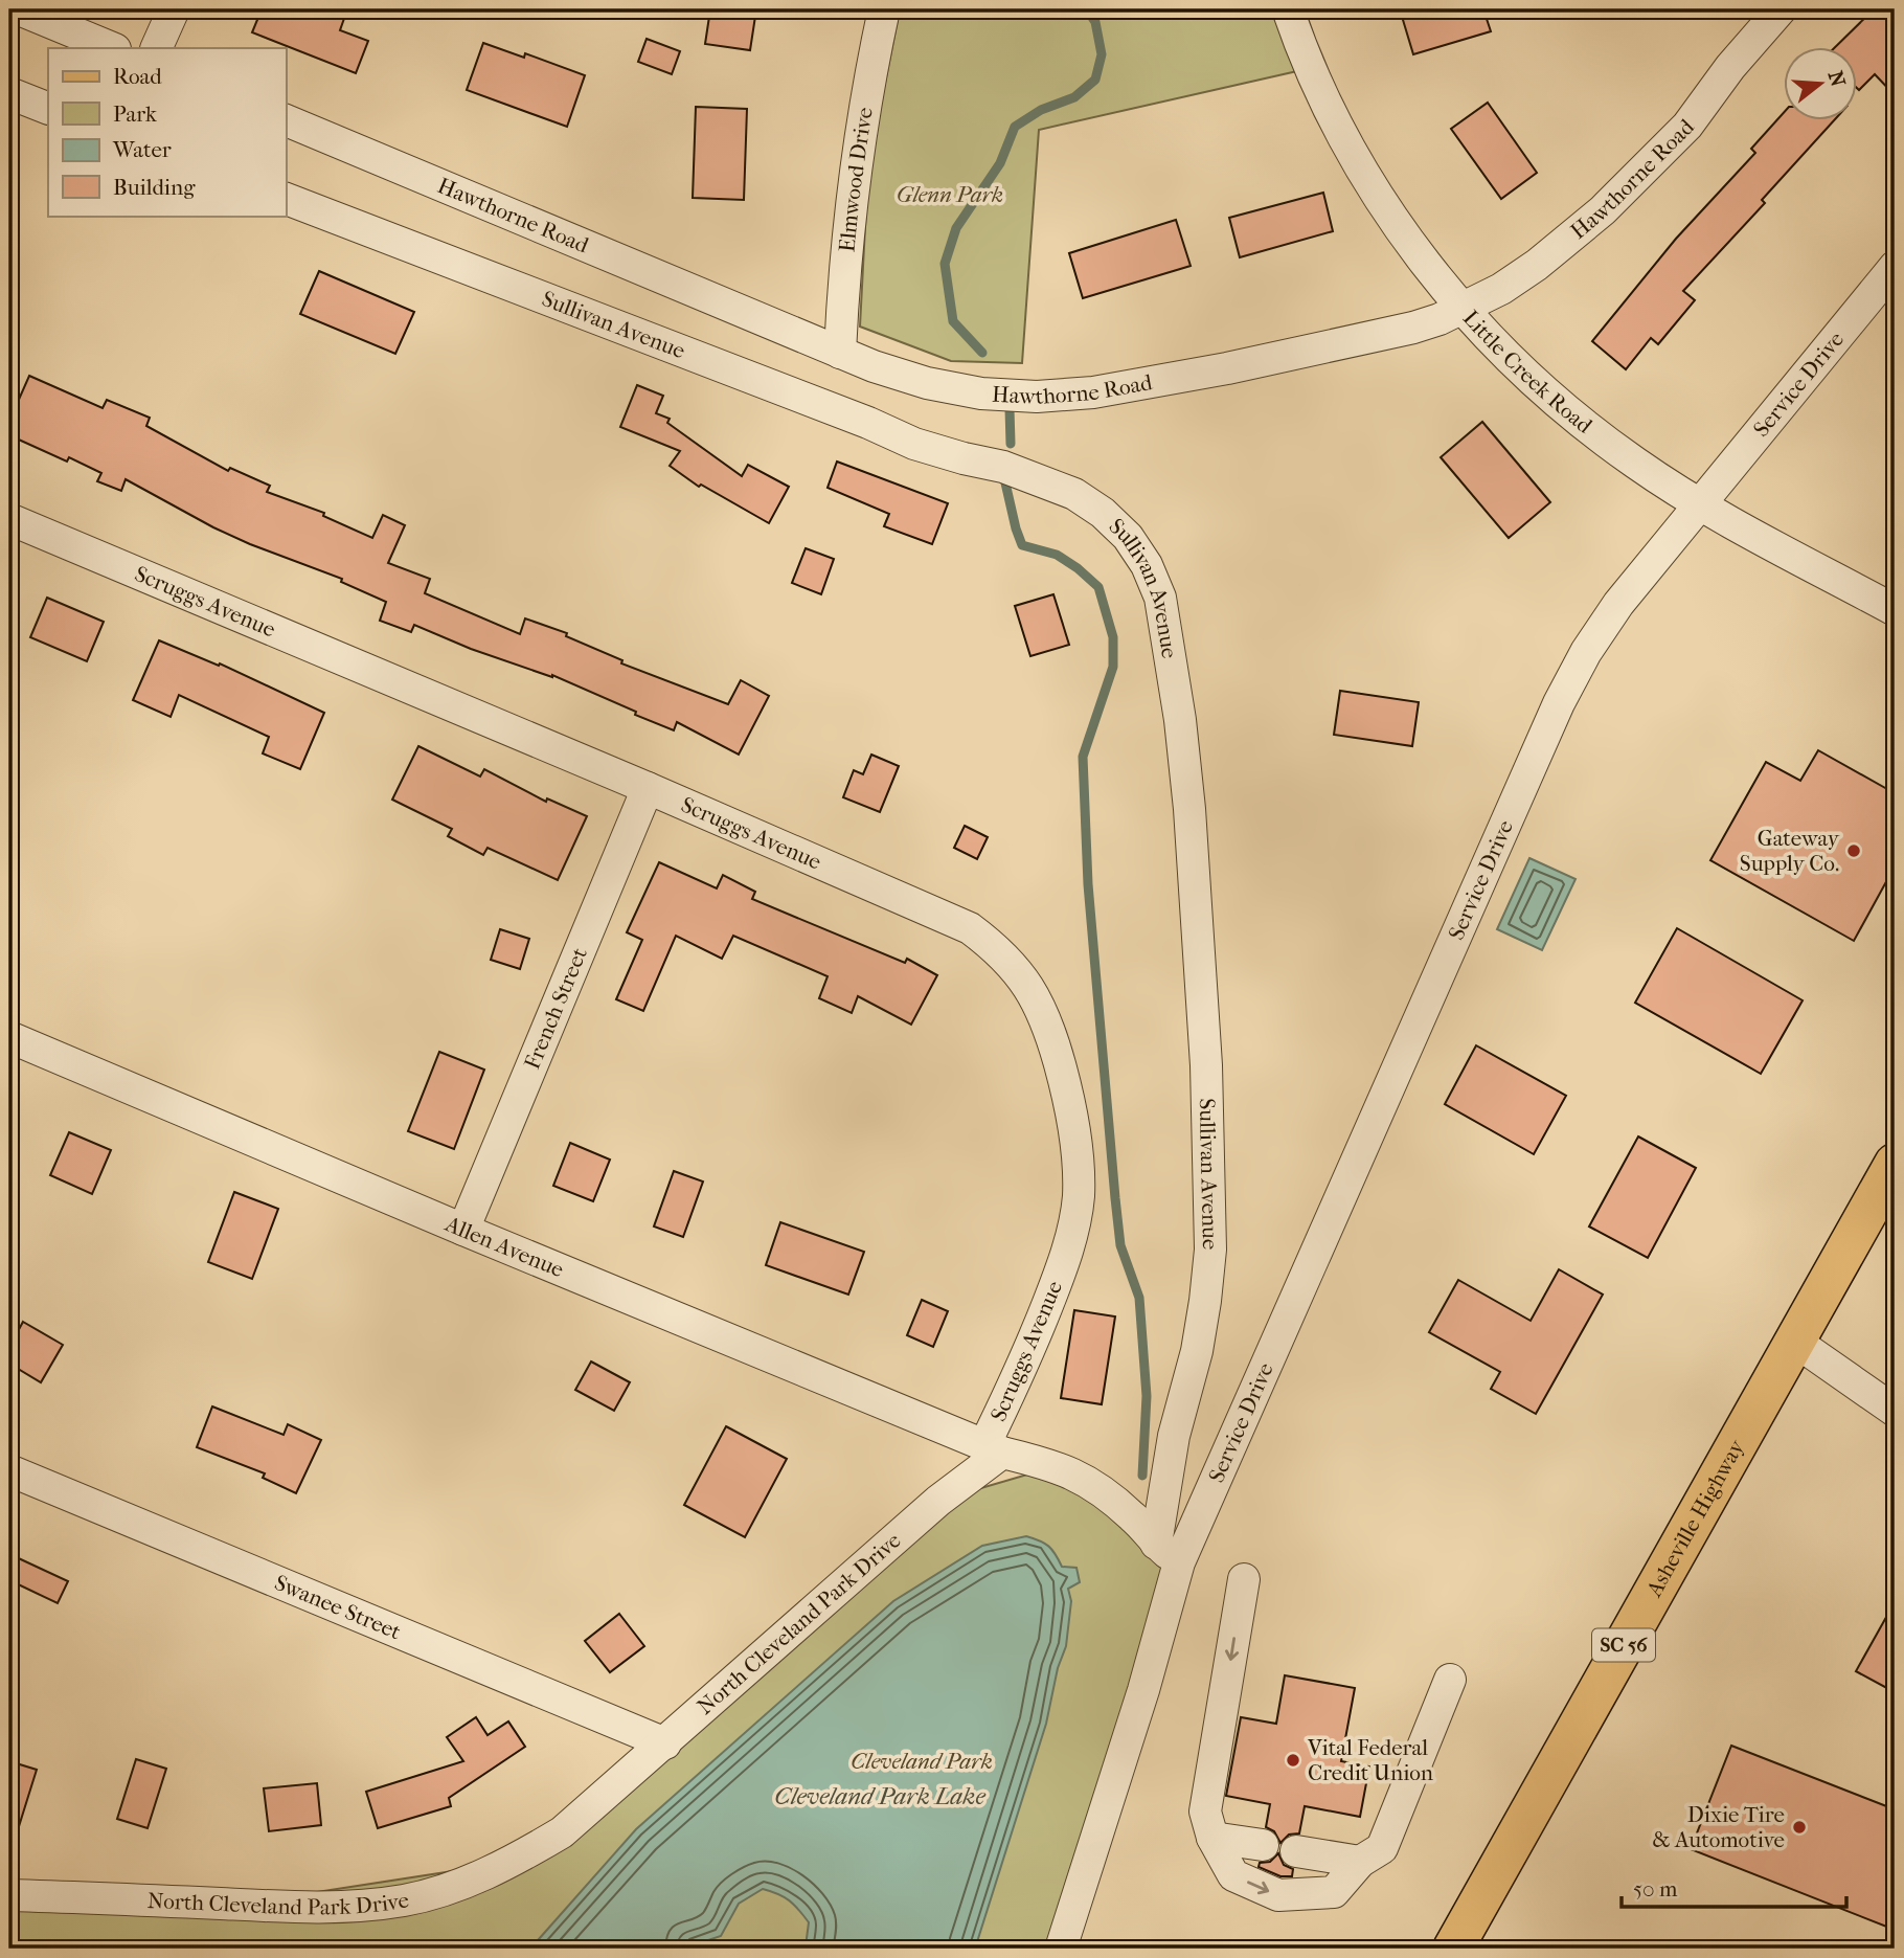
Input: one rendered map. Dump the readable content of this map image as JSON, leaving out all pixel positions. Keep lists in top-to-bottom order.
{
  "streets": {
    "main road": ["Asheville Highway", "SC 56"],
    "street": [
      "Hawthorne Road",
      "Elmwood Drive",
      "Sullivan Avenue",
      "Little Creek Road",
      "Service Drive",
      "Scruggs Avenue",
      "French Street",
      "Allen Avenue",
      "Swanee Street",
      "North Cleveland Park Drive"
    ]
  },
  "crossings": [
    ["Hawthorne Road", "Elmwood Drive"],
    ["Hawthorne Road", "Little Creek Road"],
    ["Sullivan Avenue", "Service Drive"],
    ["Little Creek Road", "Service Drive"],
    ["Scruggs Avenue", "French Street"],
    ["Scruggs Avenue", "Allen Avenue"],
    ["Scruggs Avenue", "North Cleveland Park Drive"],
    ["French Street", "Allen Avenue"],
    ["Allen Avenue", "North Cleveland Park Drive"],
    ["Swanee Street", "North Cleveland Park Drive"]
  ],
  "water": ["Cleveland Park Lake"],
  "parks": ["Glenn Park", "Cleveland Park"],
  "places": ["Gateway Supply Co.", "Vital Federal Credit Union", "Dixie Tire & Automotive"],
  "legend": [
    "Road",
    "Park",
    "Water",
    "Building"
  ],
  "scale_bar": "50 m",
  "north": "right"
}
